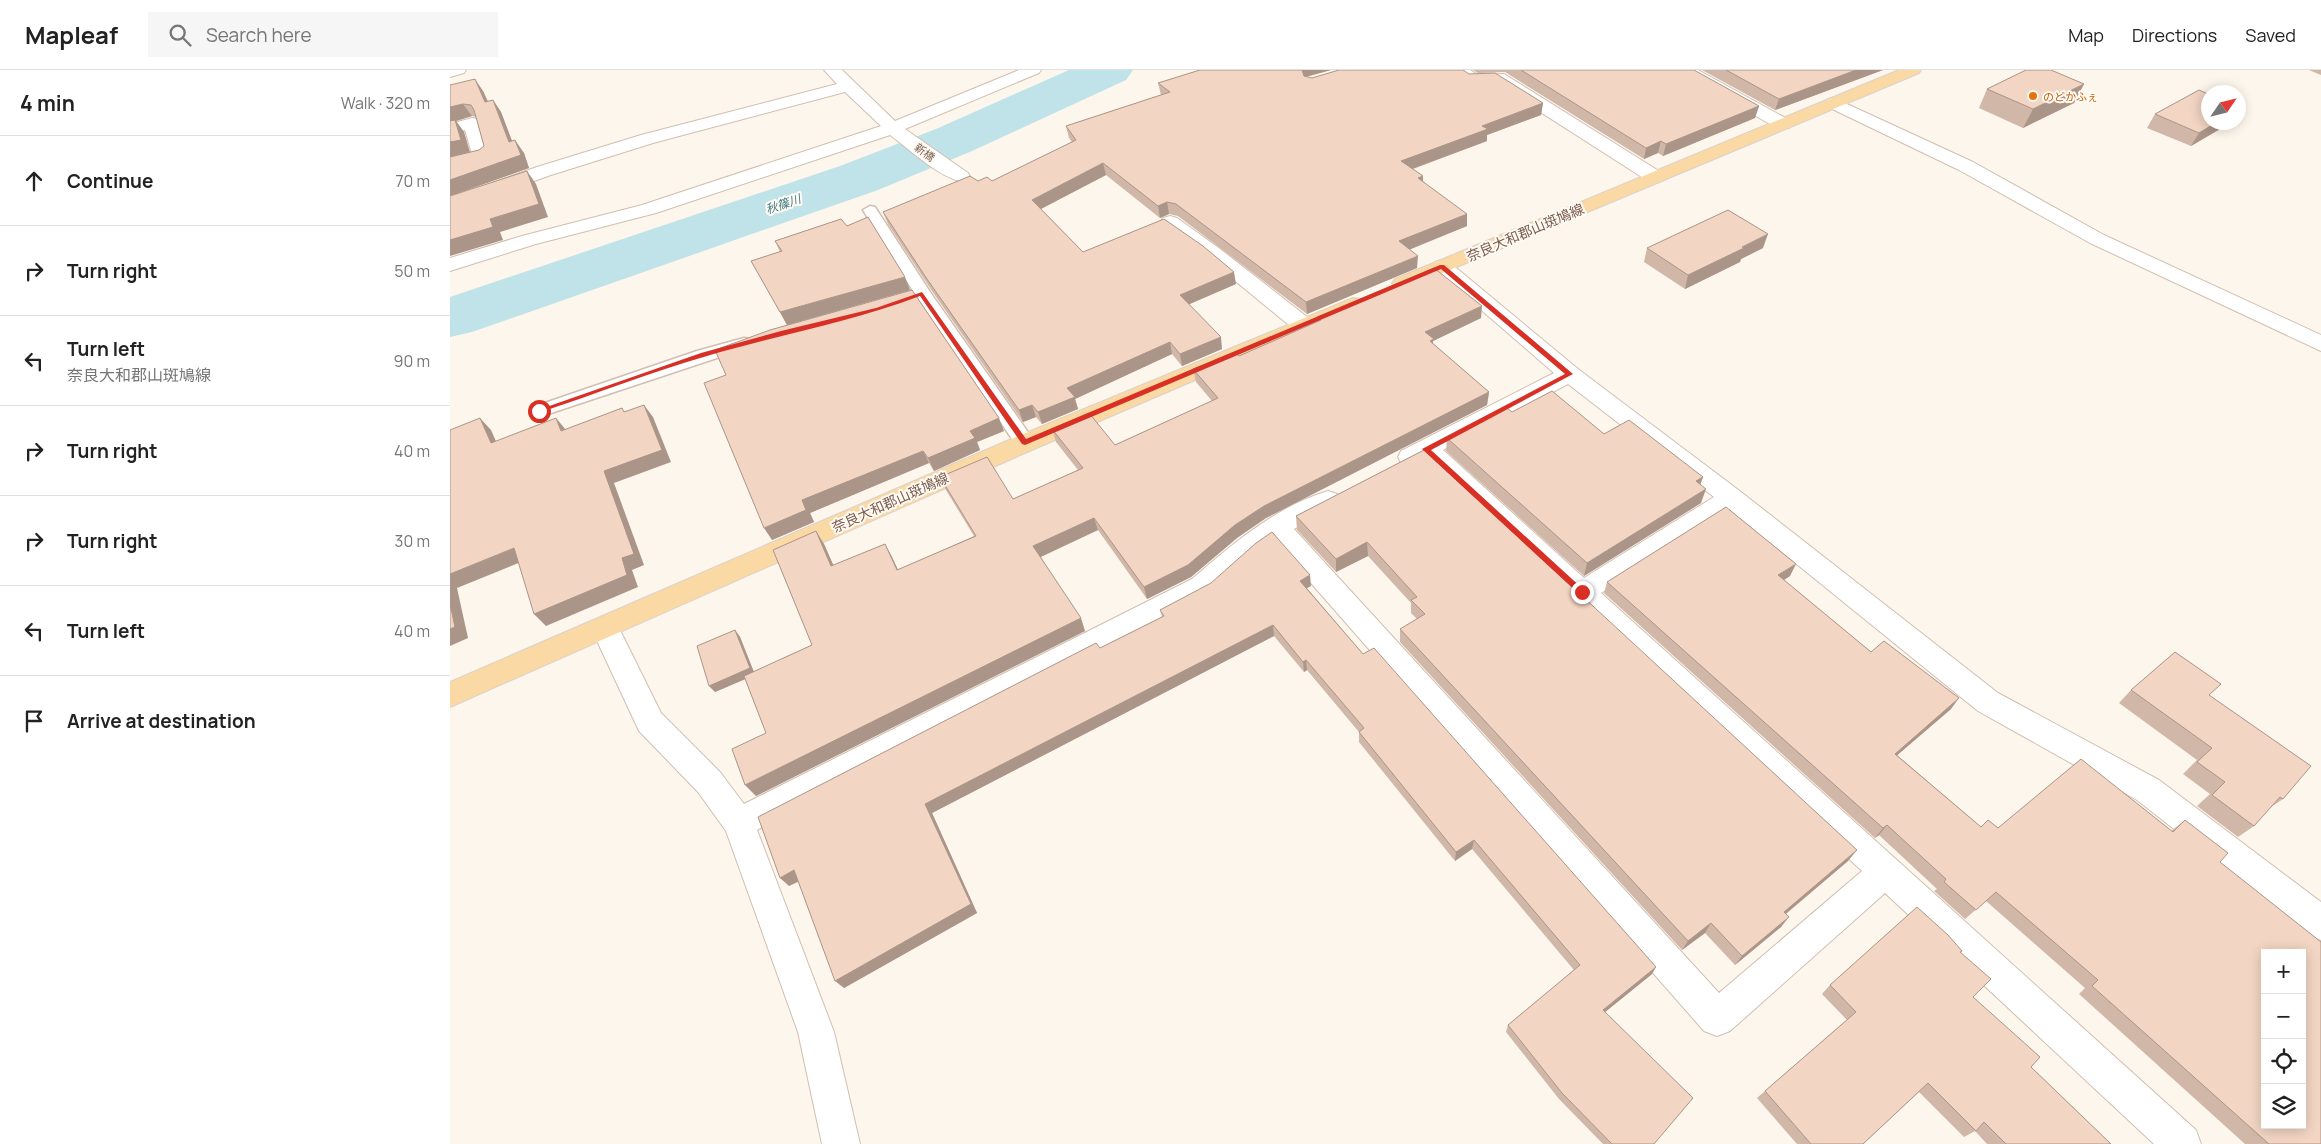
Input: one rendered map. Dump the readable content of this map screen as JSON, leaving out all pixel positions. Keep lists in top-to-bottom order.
{
  "streets": {
    "main road": ["奈良大和郡山斑鳩線"],
    "street": ["新橋"]
  },
  "water": ["秋篠川"],
  "places": ["のどかふぇ"],
  "north": "top right",
  "page": {
    "header": "Mapleaf",
    "search": "Search here",
    "nav": ["Map", "Directions", "Saved"],
    "heading": ["4 min", "Walk · 320 m"],
    "list": [
      ["Continue", "70 m"],
      ["Turn right", "50 m"],
      ["Turn left", "奈良大和郡山斑鳩線", "90 m"],
      ["Turn right", "40 m"],
      ["Turn right", "30 m"],
      ["Turn left", "40 m"],
      "Arrive at destination"
    ],
    "map_buttons": ["+", "−"]
  }
}
